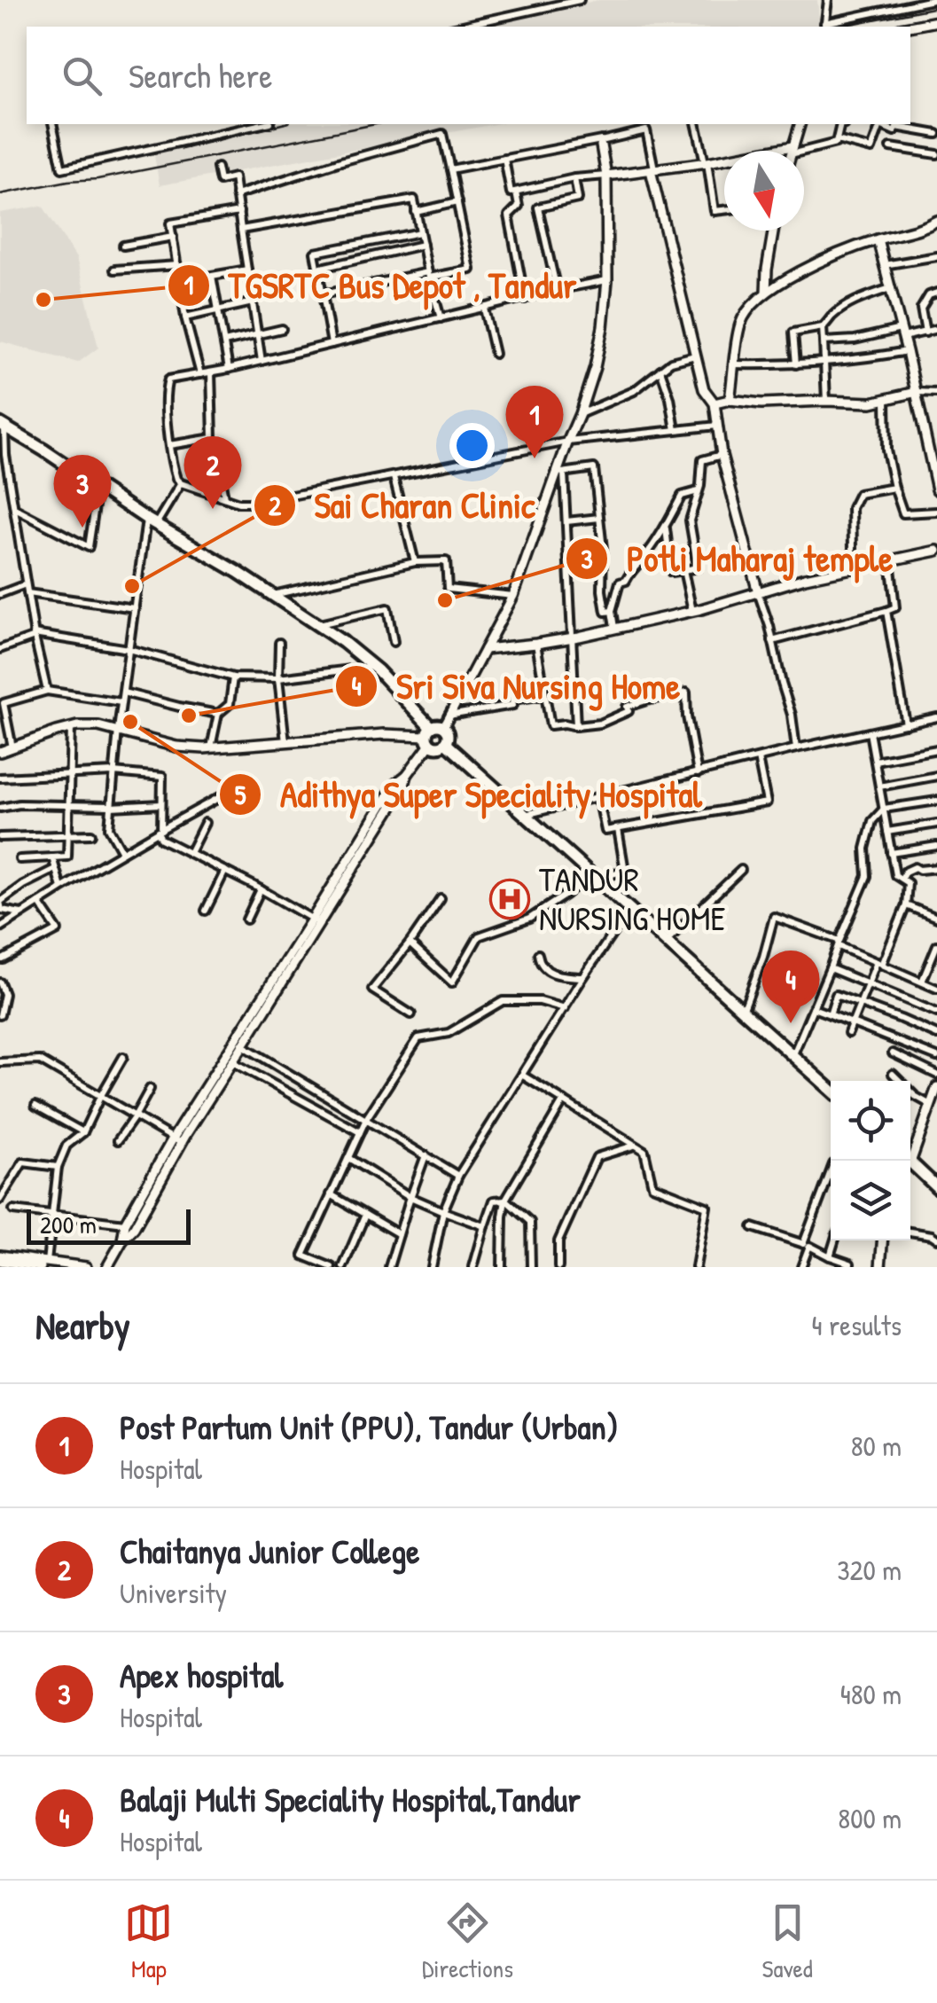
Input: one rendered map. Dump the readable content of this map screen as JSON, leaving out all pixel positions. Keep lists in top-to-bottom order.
{
  "places": {
    "other": [
      "TGSRTC Bus Depot , Tandur",
      "Sai Charan Clinic",
      "Potli Maharaj temple",
      "Sri Siva Nursing Home",
      "Adithya Super Speciality Hospital"
    ],
    "hospital": ["TANDUR NURSING HOME"]
  },
  "scale_bar": "200 m",
  "north": "bottom",
  "page": {
    "search": "Search here",
    "pins": [
      "1",
      "2",
      "3",
      "4"
    ],
    "scale": "200 m",
    "heading": ["Nearby", "4 results"],
    "list": [
      {
        "mark": "1",
        "name": "Post Partum Unit (PPU), Tandur (Urban)",
        "note": "Hospital",
        "value": "80 m"
      },
      {
        "mark": "2",
        "name": "Chaitanya Junior College",
        "note": "University",
        "value": "320 m"
      },
      {
        "mark": "3",
        "name": "Apex hospital",
        "note": "Hospital",
        "value": "480 m"
      },
      {
        "mark": "4",
        "name": "Balaji Multi Speciality Hospital,Tandur",
        "note": "Hospital",
        "value": "800 m"
      }
    ],
    "nav": ["Map", "Directions", "Saved"]
  }
}
